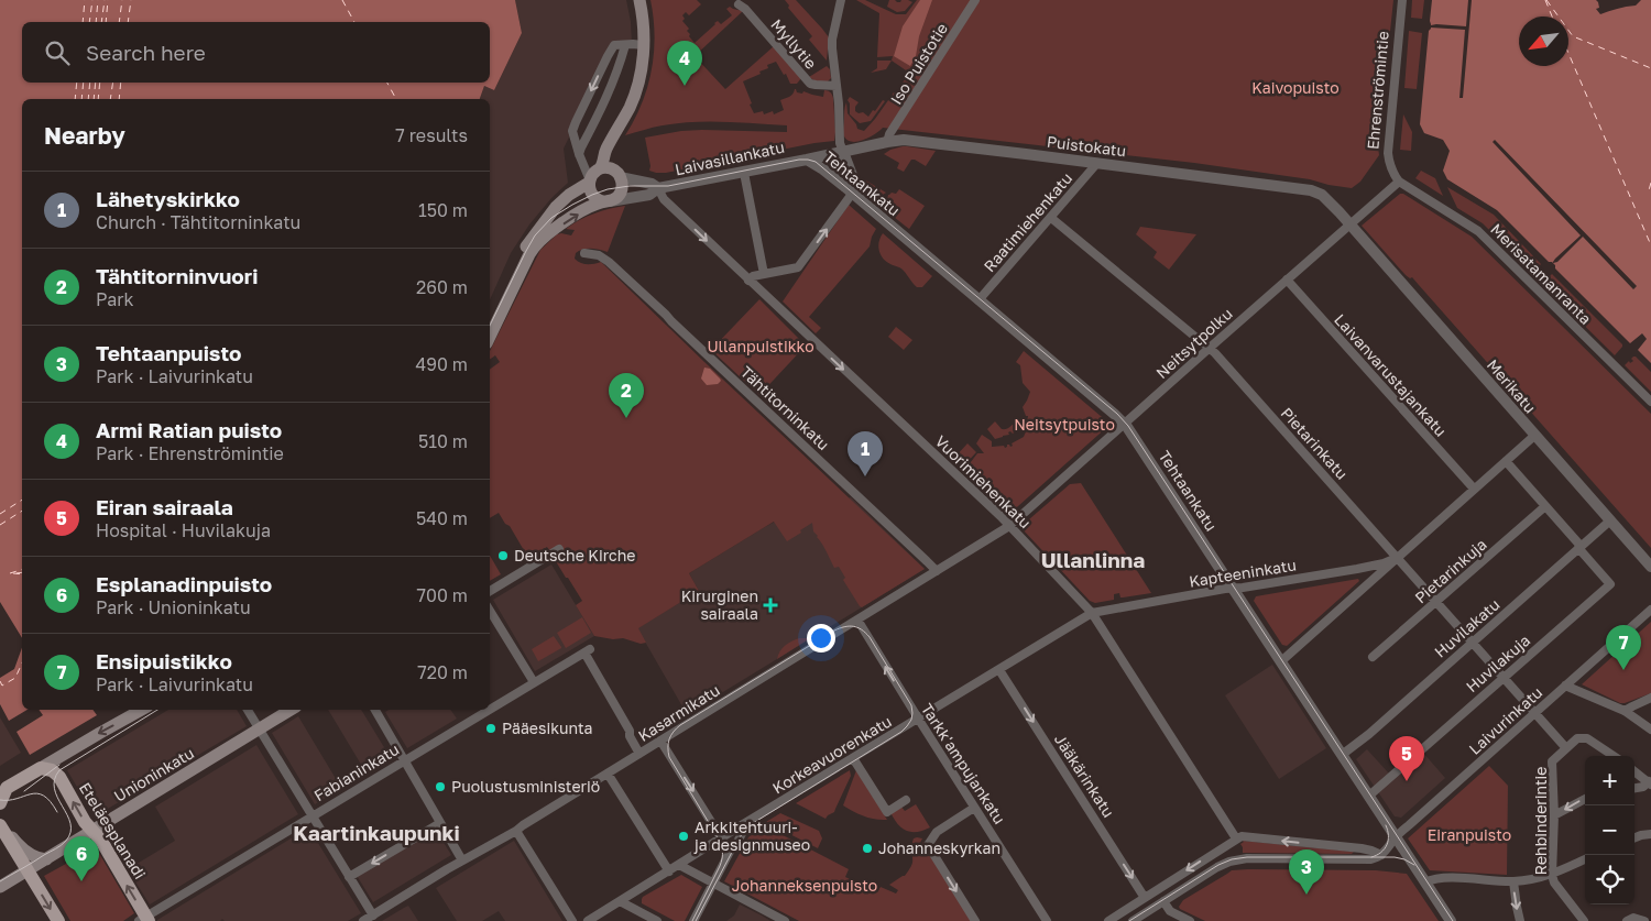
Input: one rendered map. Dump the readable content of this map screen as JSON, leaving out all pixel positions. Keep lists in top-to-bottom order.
{
  "streets": {
    "main road": ["Laivasillankatu", "Unioninkatu", "Eteläesplanadi"],
    "street": [
      "Myllytie",
      "Iso Puistotie",
      "Ehrenströmintie",
      "Puistokatu",
      "Tehtaankatu",
      "Raatimiehenkatu",
      "Merisatamanranta",
      "Neitsytpolku",
      "Laivanvarustajankatu",
      "Merikatu",
      "Tähtitorninkatu",
      "Pietarinkatu",
      "Vuorimiehenkatu",
      "Pietarinkuja",
      "Kapteeninkatu",
      "Huvilakatu",
      "Huvilakuja",
      "Kasarmikatu",
      "Laivurinkatu",
      "Korkeavuorenkatu",
      "Tarkk'ampujankatu",
      "Fabianinkatu",
      "Jääkärinkatu",
      "Rehbinderintie"
    ]
  },
  "crossings": [
    ["Iso Puistotie", "Puistokatu"],
    ["Ehrenströmintie", "Merisatamanranta"],
    ["Ehrenströmintie", "Neitsytpolku"],
    ["Puistokatu", "Laivasillankatu"],
    ["Puistokatu", "Tehtaankatu"],
    ["Puistokatu", "Raatimiehenkatu"],
    ["Puistokatu", "Neitsytpolku"],
    ["Puistokatu", "Merikatu"],
    ["Laivasillankatu", "Tehtaankatu"],
    ["Laivasillankatu", "Vuorimiehenkatu"],
    ["Tehtaankatu", "Raatimiehenkatu"],
    ["Tehtaankatu", "Neitsytpolku"],
    ["Tehtaankatu", "Kapteeninkatu"],
    ["Tehtaankatu", "Huvilakatu"],
    ["Tehtaankatu", "Huvilakuja"],
    ["Tehtaankatu", "Laivurinkatu"],
    ["Raatimiehenkatu", "Pietarinkatu"],
    ["Merisatamanranta", "Neitsytpolku"],
    ["Neitsytpolku", "Laivanvarustajankatu"],
    ["Neitsytpolku", "Merikatu"],
    ["Neitsytpolku", "Pietarinkatu"],
    ["Neitsytpolku", "Vuorimiehenkatu"],
    ["Neitsytpolku", "Kasarmikatu"],
    ["Laivanvarustajankatu", "Kapteeninkatu"],
    ["Merikatu", "Kapteeninkatu"],
    ["Merikatu", "Huvilakatu"],
    ["Tähtitorninkatu", "Kasarmikatu"],
    ["Pietarinkatu", "Pietarinkuja"],
    ["Pietarinkatu", "Kapteeninkatu"],
    ["Pietarinkatu", "Huvilakatu"],
    ["Pietarinkatu", "Huvilakuja"],
    ["Pietarinkatu", "Laivurinkatu"],
    ["Pietarinkatu", "Rehbinderintie"],
    ["Vuorimiehenkatu", "Kapteeninkatu"],
    ["Vuorimiehenkatu", "Kasarmikatu"],
    ["Vuorimiehenkatu", "Korkeavuorenkatu"],
    ["Kapteeninkatu", "Korkeavuorenkatu"],
    ["Huvilakatu", "Huvilakuja"],
    ["Kasarmikatu", "Tarkk'ampujankatu"],
    ["Kasarmikatu", "Fabianinkatu"],
    ["Korkeavuorenkatu", "Tarkk'ampujankatu"],
    ["Korkeavuorenkatu", "Jääkärinkatu"],
    ["Fabianinkatu", "Eteläesplanadi"],
    ["Unioninkatu", "Eteläesplanadi"]
  ],
  "one_way": ["Vuorimiehenkatu", "Jääkärinkatu"],
  "districts": ["Ullanlinna", "Kaartinkaupunki"],
  "parks": [
    "Kaivopuisto",
    "Ullanpuistikko",
    "Neitsytpuisto",
    "Eiranpuisto",
    "Johanneksenpuisto"
  ],
  "places": {
    "other": [
      "Deutsche Kirche",
      "Pääesikunta",
      "Puolustusministeriö",
      "Arkkitehtuuri- ja designmuseo",
      "Johanneskyrkan"
    ],
    "health": ["Kirurginen sairaala"]
  },
  "north": "bottom left",
  "page": {
    "search": "Search here",
    "pins": [
      "4",
      "2",
      "1",
      "7",
      "5",
      "6",
      "3"
    ],
    "heading": ["Nearby", "7 results"],
    "list": [
      {
        "mark": "1",
        "name": "Lähetyskirkko",
        "note": "Church · Tähtitorninkatu",
        "value": "150 m"
      },
      {
        "mark": "2",
        "name": "Tähtitorninvuori",
        "note": "Park",
        "value": "260 m"
      },
      {
        "mark": "3",
        "name": "Tehtaanpuisto",
        "note": "Park · Laivurinkatu",
        "value": "490 m"
      },
      {
        "mark": "4",
        "name": "Armi Ratian puisto",
        "note": "Park · Ehrenströmintie",
        "value": "510 m"
      },
      {
        "mark": "5",
        "name": "Eiran sairaala",
        "note": "Hospital · Huvilakuja",
        "value": "540 m"
      },
      {
        "mark": "6",
        "name": "Esplanadinpuisto",
        "note": "Park · Unioninkatu",
        "value": "700 m"
      },
      {
        "mark": "7",
        "name": "Ensipuistikko",
        "note": "Park · Laivurinkatu",
        "value": "720 m"
      }
    ],
    "map_buttons": ["+", "−"]
  }
}
